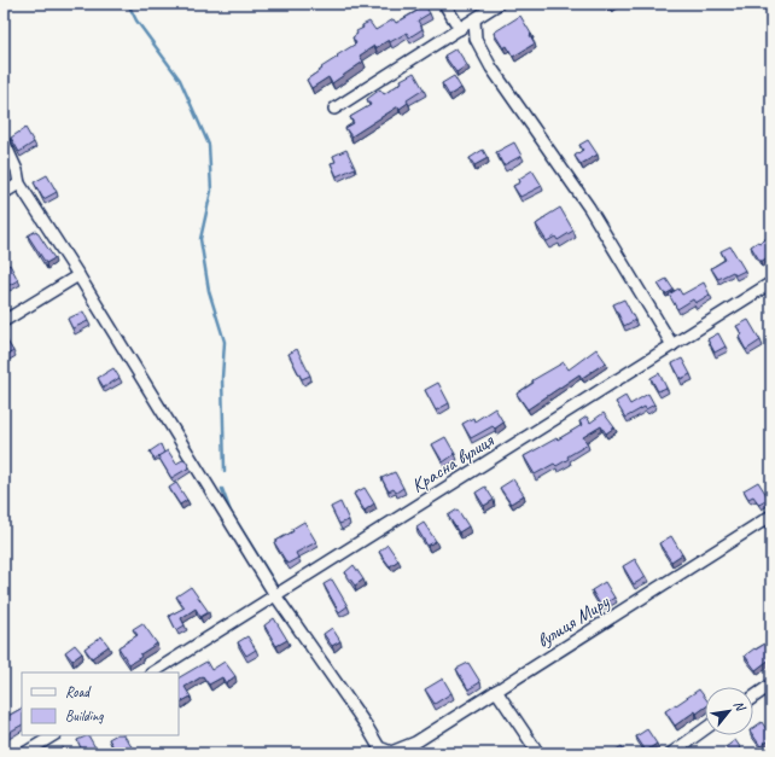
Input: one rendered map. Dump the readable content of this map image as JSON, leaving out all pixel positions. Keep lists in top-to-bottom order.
{
  "streets": {
    "street": ["Красна вулиця", "вулиця Миру"]
  },
  "legend": ["Road", "Building"],
  "north": "top right"
}
